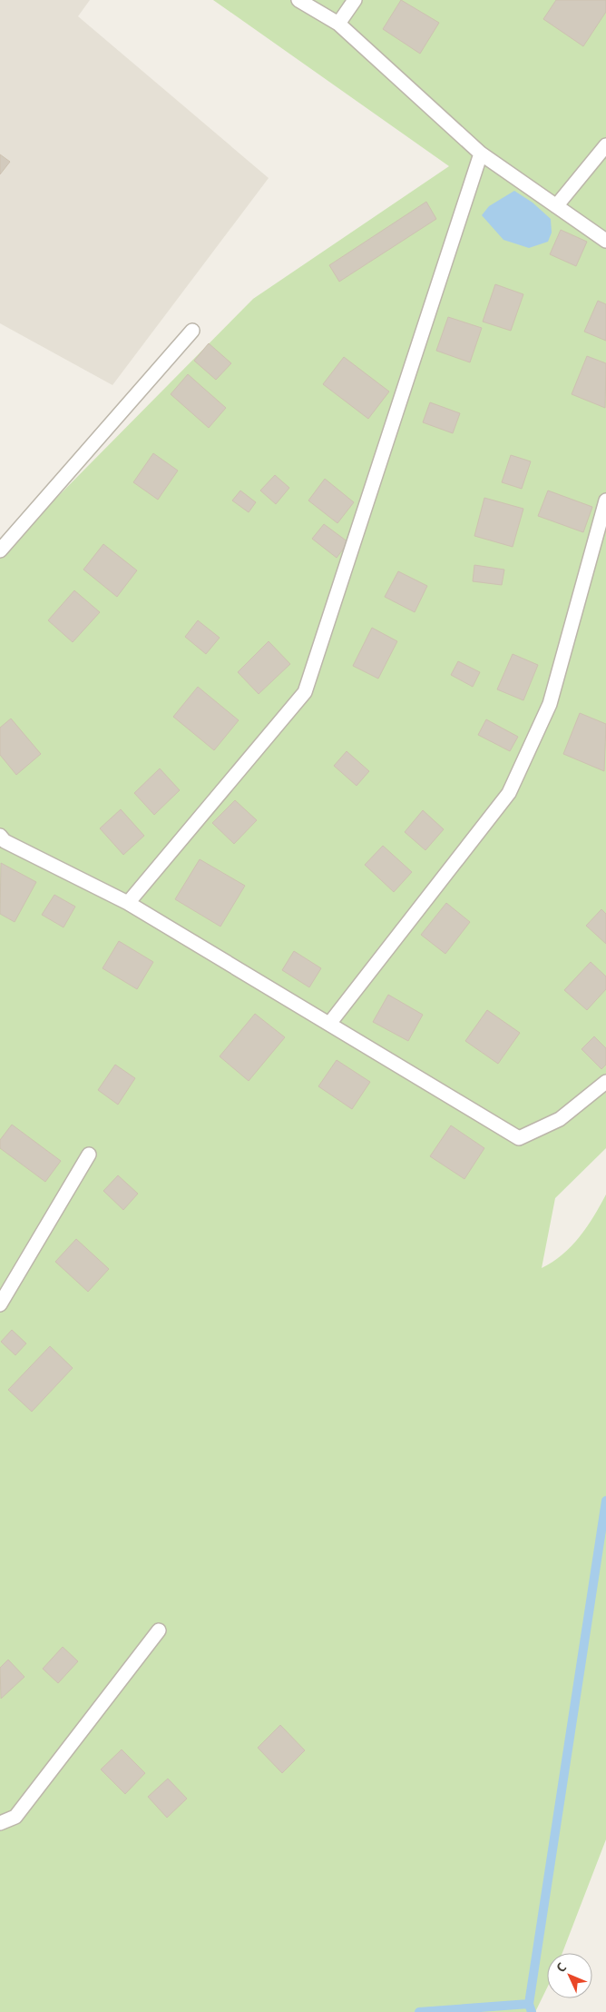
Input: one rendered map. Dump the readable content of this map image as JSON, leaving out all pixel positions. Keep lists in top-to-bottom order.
{
  "north": "top left"
}
